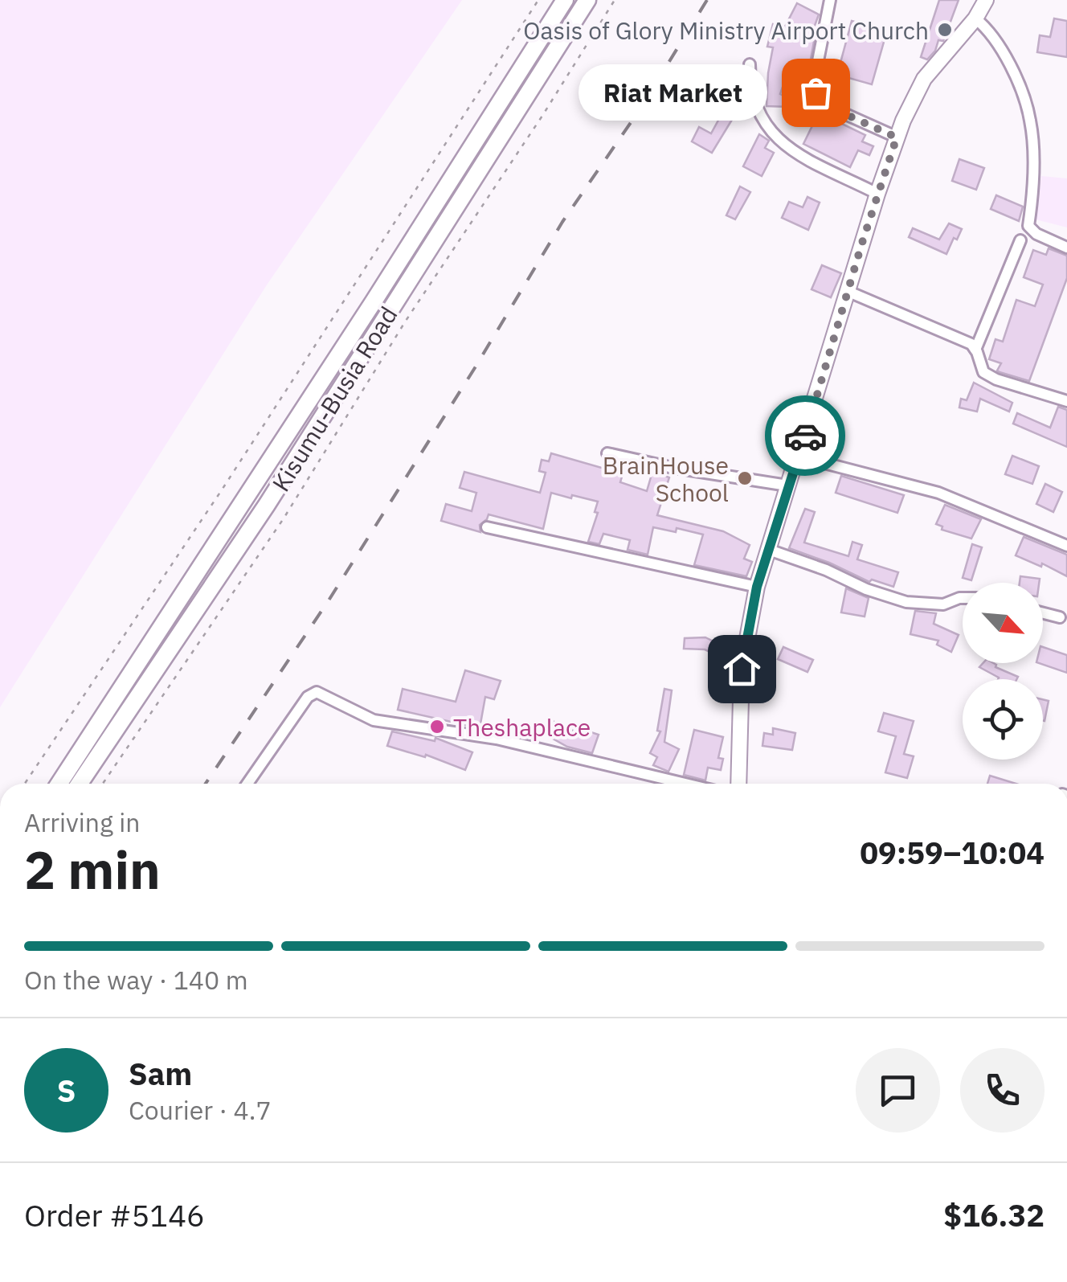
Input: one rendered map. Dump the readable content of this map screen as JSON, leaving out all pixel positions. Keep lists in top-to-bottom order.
{
  "streets": {
    "highway": ["Kisumu-Busia Road"]
  },
  "places": [
    "Oasis of Glory Ministry Airport Church",
    "Riat Market",
    "BrainHouse School",
    "Theshaplace"
  ],
  "north": "bottom right",
  "page": {
    "bubble": "Riat Market",
    "heading": ["2 min", "Arriving in", "09:59–10:04"],
    "panel": [
      "Sam",
      "Courier · 4.7",
      "Order #5146",
      "$16.32"
    ],
    "bar": "On the way · 140 m",
    "round": "S"
  }
}
